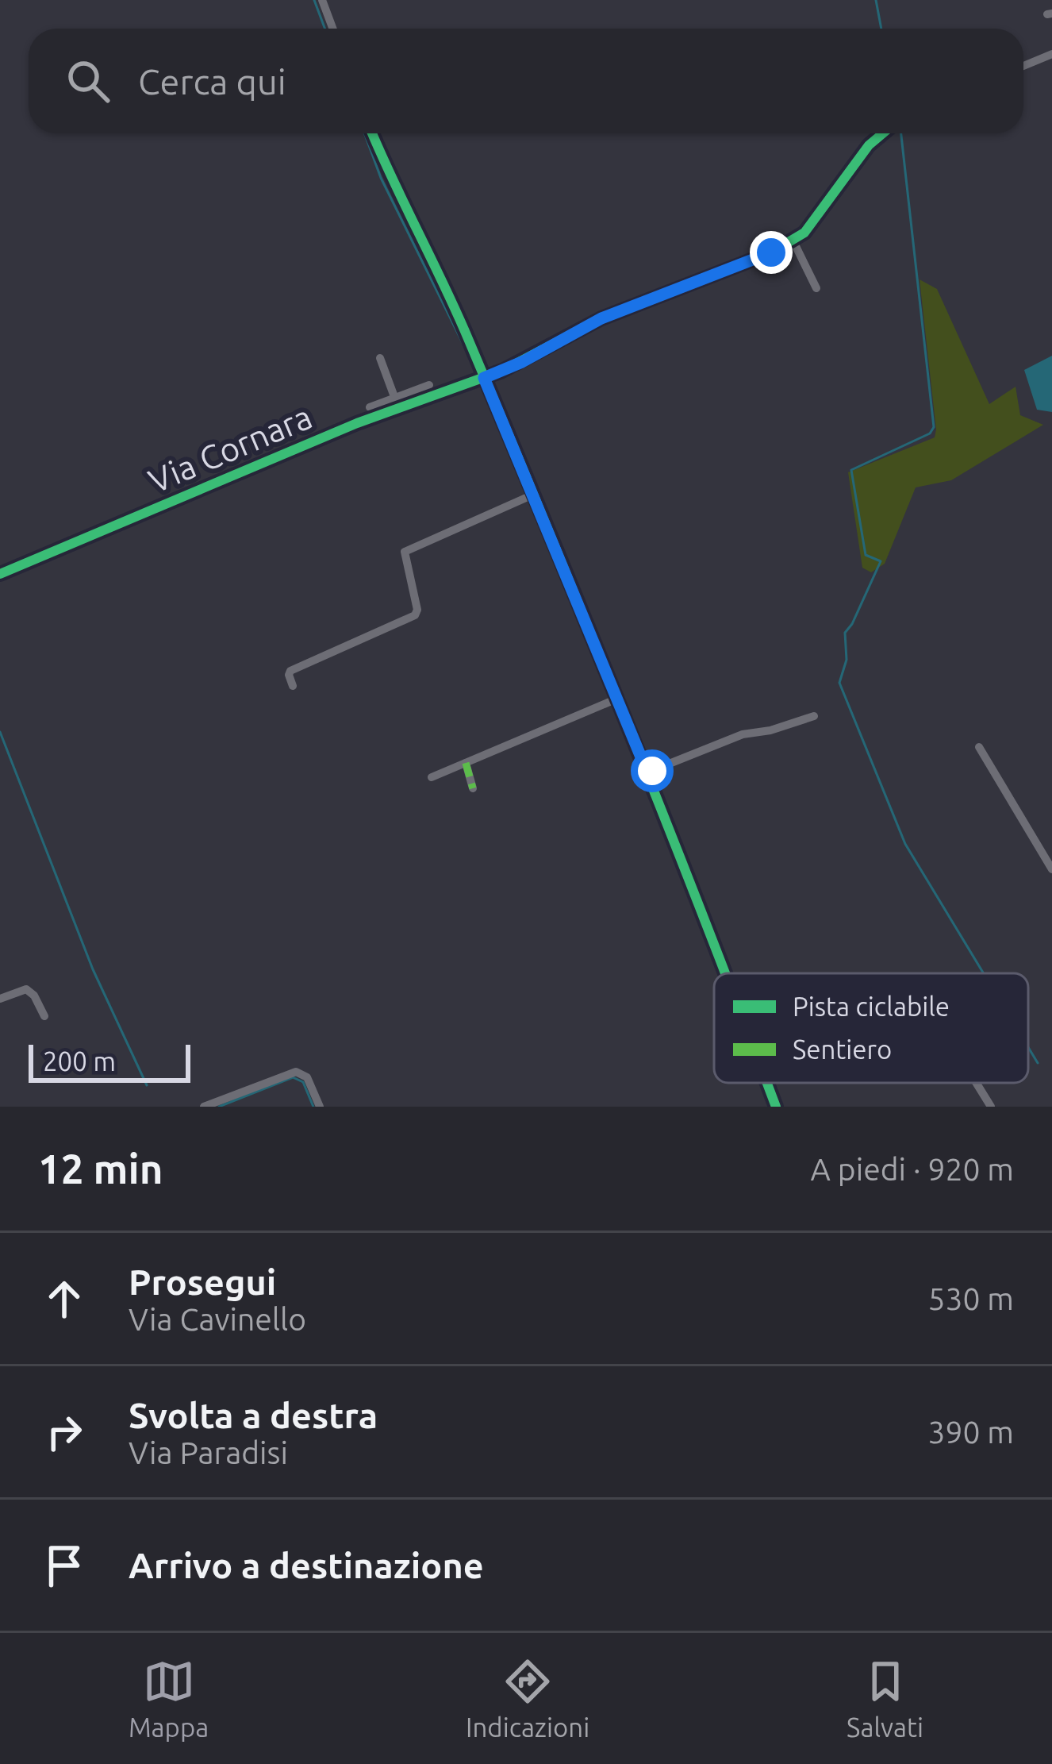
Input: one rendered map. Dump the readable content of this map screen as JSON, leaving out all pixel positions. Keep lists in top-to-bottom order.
{
  "streets": {
    "street": ["Via Cornara"]
  },
  "legend": ["Pista ciclabile", "Sentiero"],
  "scale_bar": "200 m",
  "page": {
    "search": "Cerca qui",
    "scale": "200 m",
    "heading": ["12 min", "A piedi · 920 m"],
    "list": [
      ["Prosegui", "Via Cavinello", "530 m"],
      ["Svolta a destra", "Via Paradisi", "390 m"],
      "Arrivo a destinazione"
    ],
    "nav": ["Mappa", "Indicazioni", "Salvati"]
  }
}
